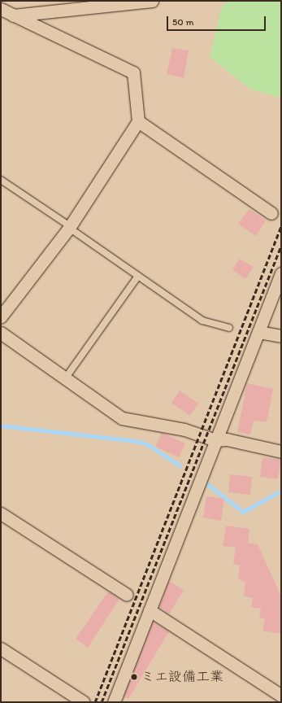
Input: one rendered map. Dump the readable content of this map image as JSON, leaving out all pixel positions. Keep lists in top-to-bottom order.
{
  "places": ["ミエ設備工業"],
  "scale_bar": "50 m"
}
